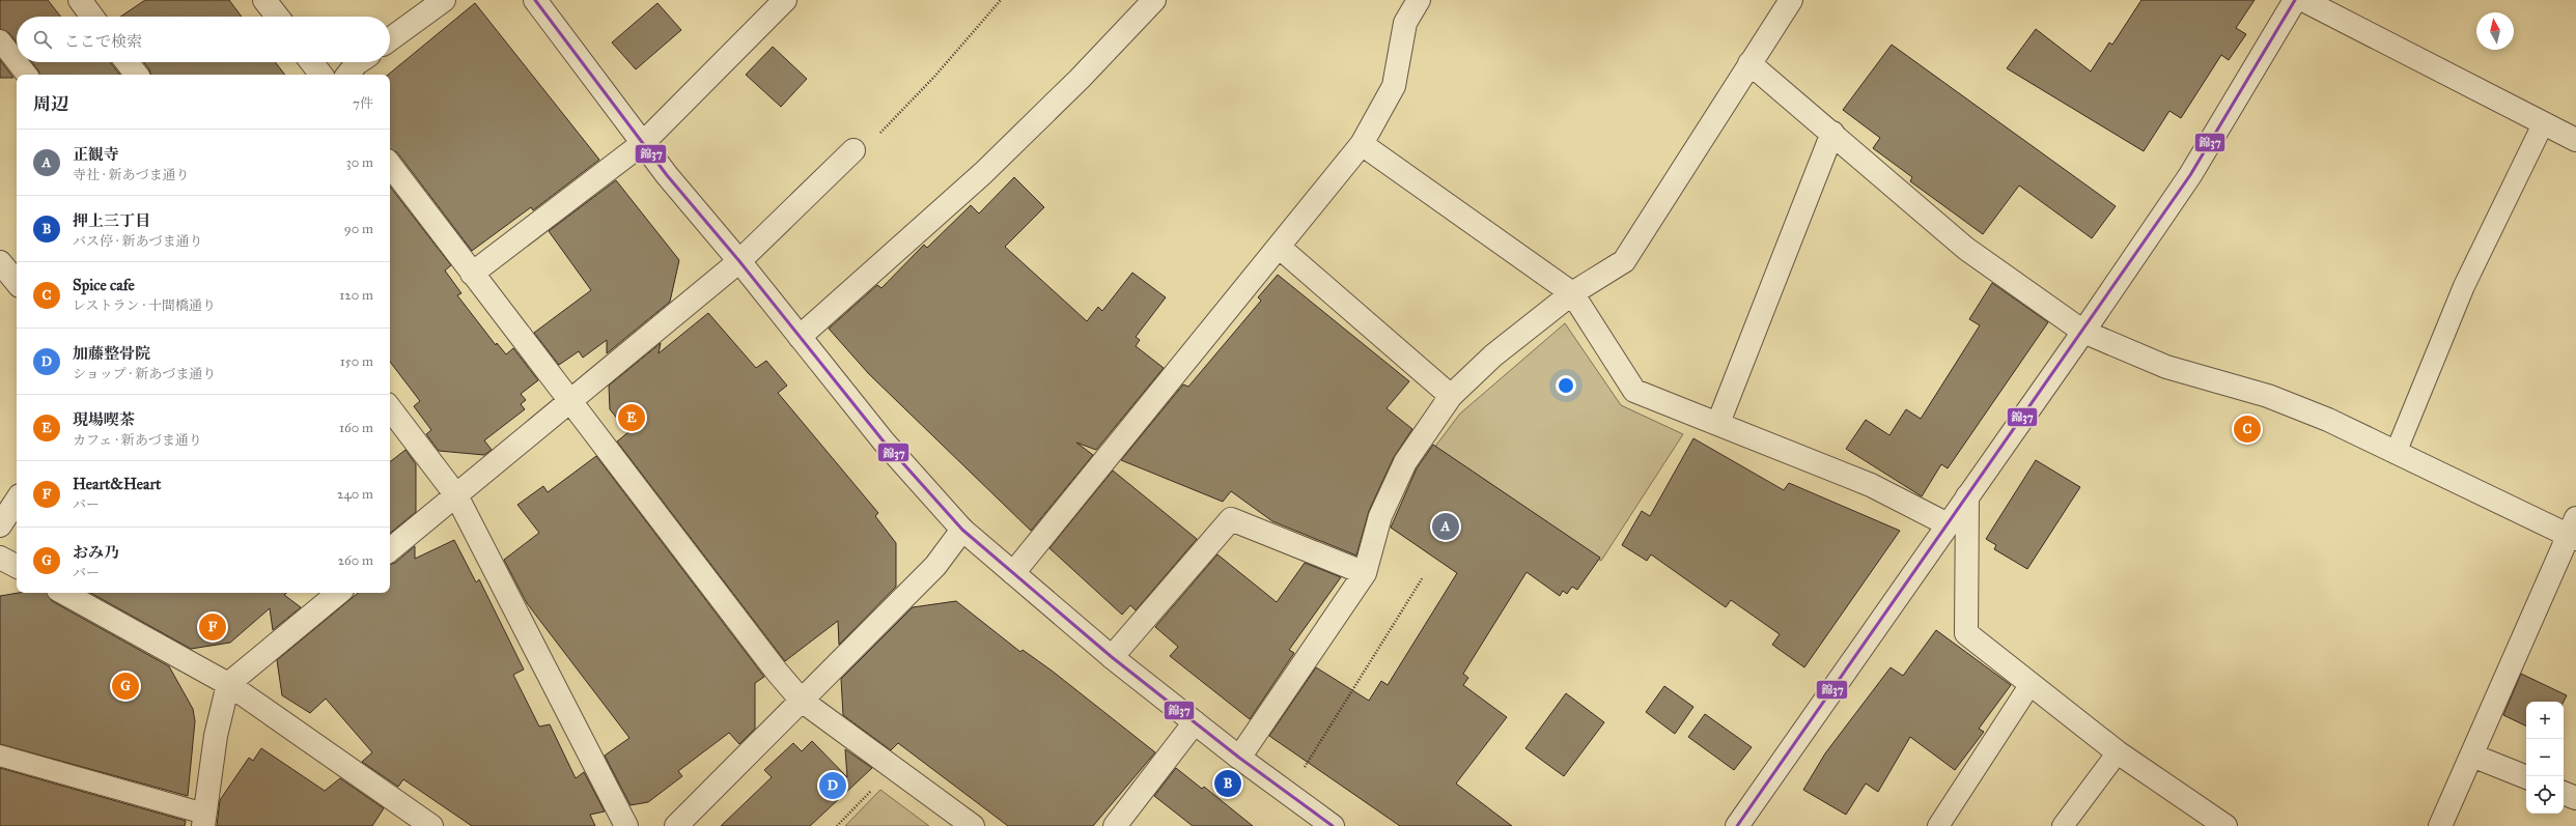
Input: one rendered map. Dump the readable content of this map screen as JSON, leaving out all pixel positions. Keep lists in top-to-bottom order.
{
  "lines": ["transit line 錦37"],
  "north": "top",
  "page": {
    "search": "ここで検索",
    "heading": ["周辺", "7件"],
    "list": [
      {
        "mark": "A",
        "name": "正観寺",
        "note": "寺社 · 新あづま通り",
        "value": "30 m"
      },
      {
        "mark": "B",
        "name": "押上三丁目",
        "note": "バス停 · 新あづま通り",
        "value": "90 m"
      },
      {
        "mark": "C",
        "name": "Spice cafe",
        "note": "レストラン · 十間橋通り",
        "value": "120 m"
      },
      {
        "mark": "D",
        "name": "加藤整骨院",
        "note": "ショップ · 新あづま通り",
        "value": "150 m"
      },
      {
        "mark": "E",
        "name": "現場喫茶",
        "note": "カフェ · 新あづま通り",
        "value": "160 m"
      },
      {
        "mark": "F",
        "name": "Heart&Heart",
        "note": "バー",
        "value": "240 m"
      },
      {
        "mark": "G",
        "name": "おみ乃",
        "note": "バー",
        "value": "260 m"
      }
    ],
    "pins": [
      "E",
      "C",
      "A",
      "F",
      "G",
      "B",
      "D"
    ],
    "map_buttons": ["+", "−"]
  }
}
